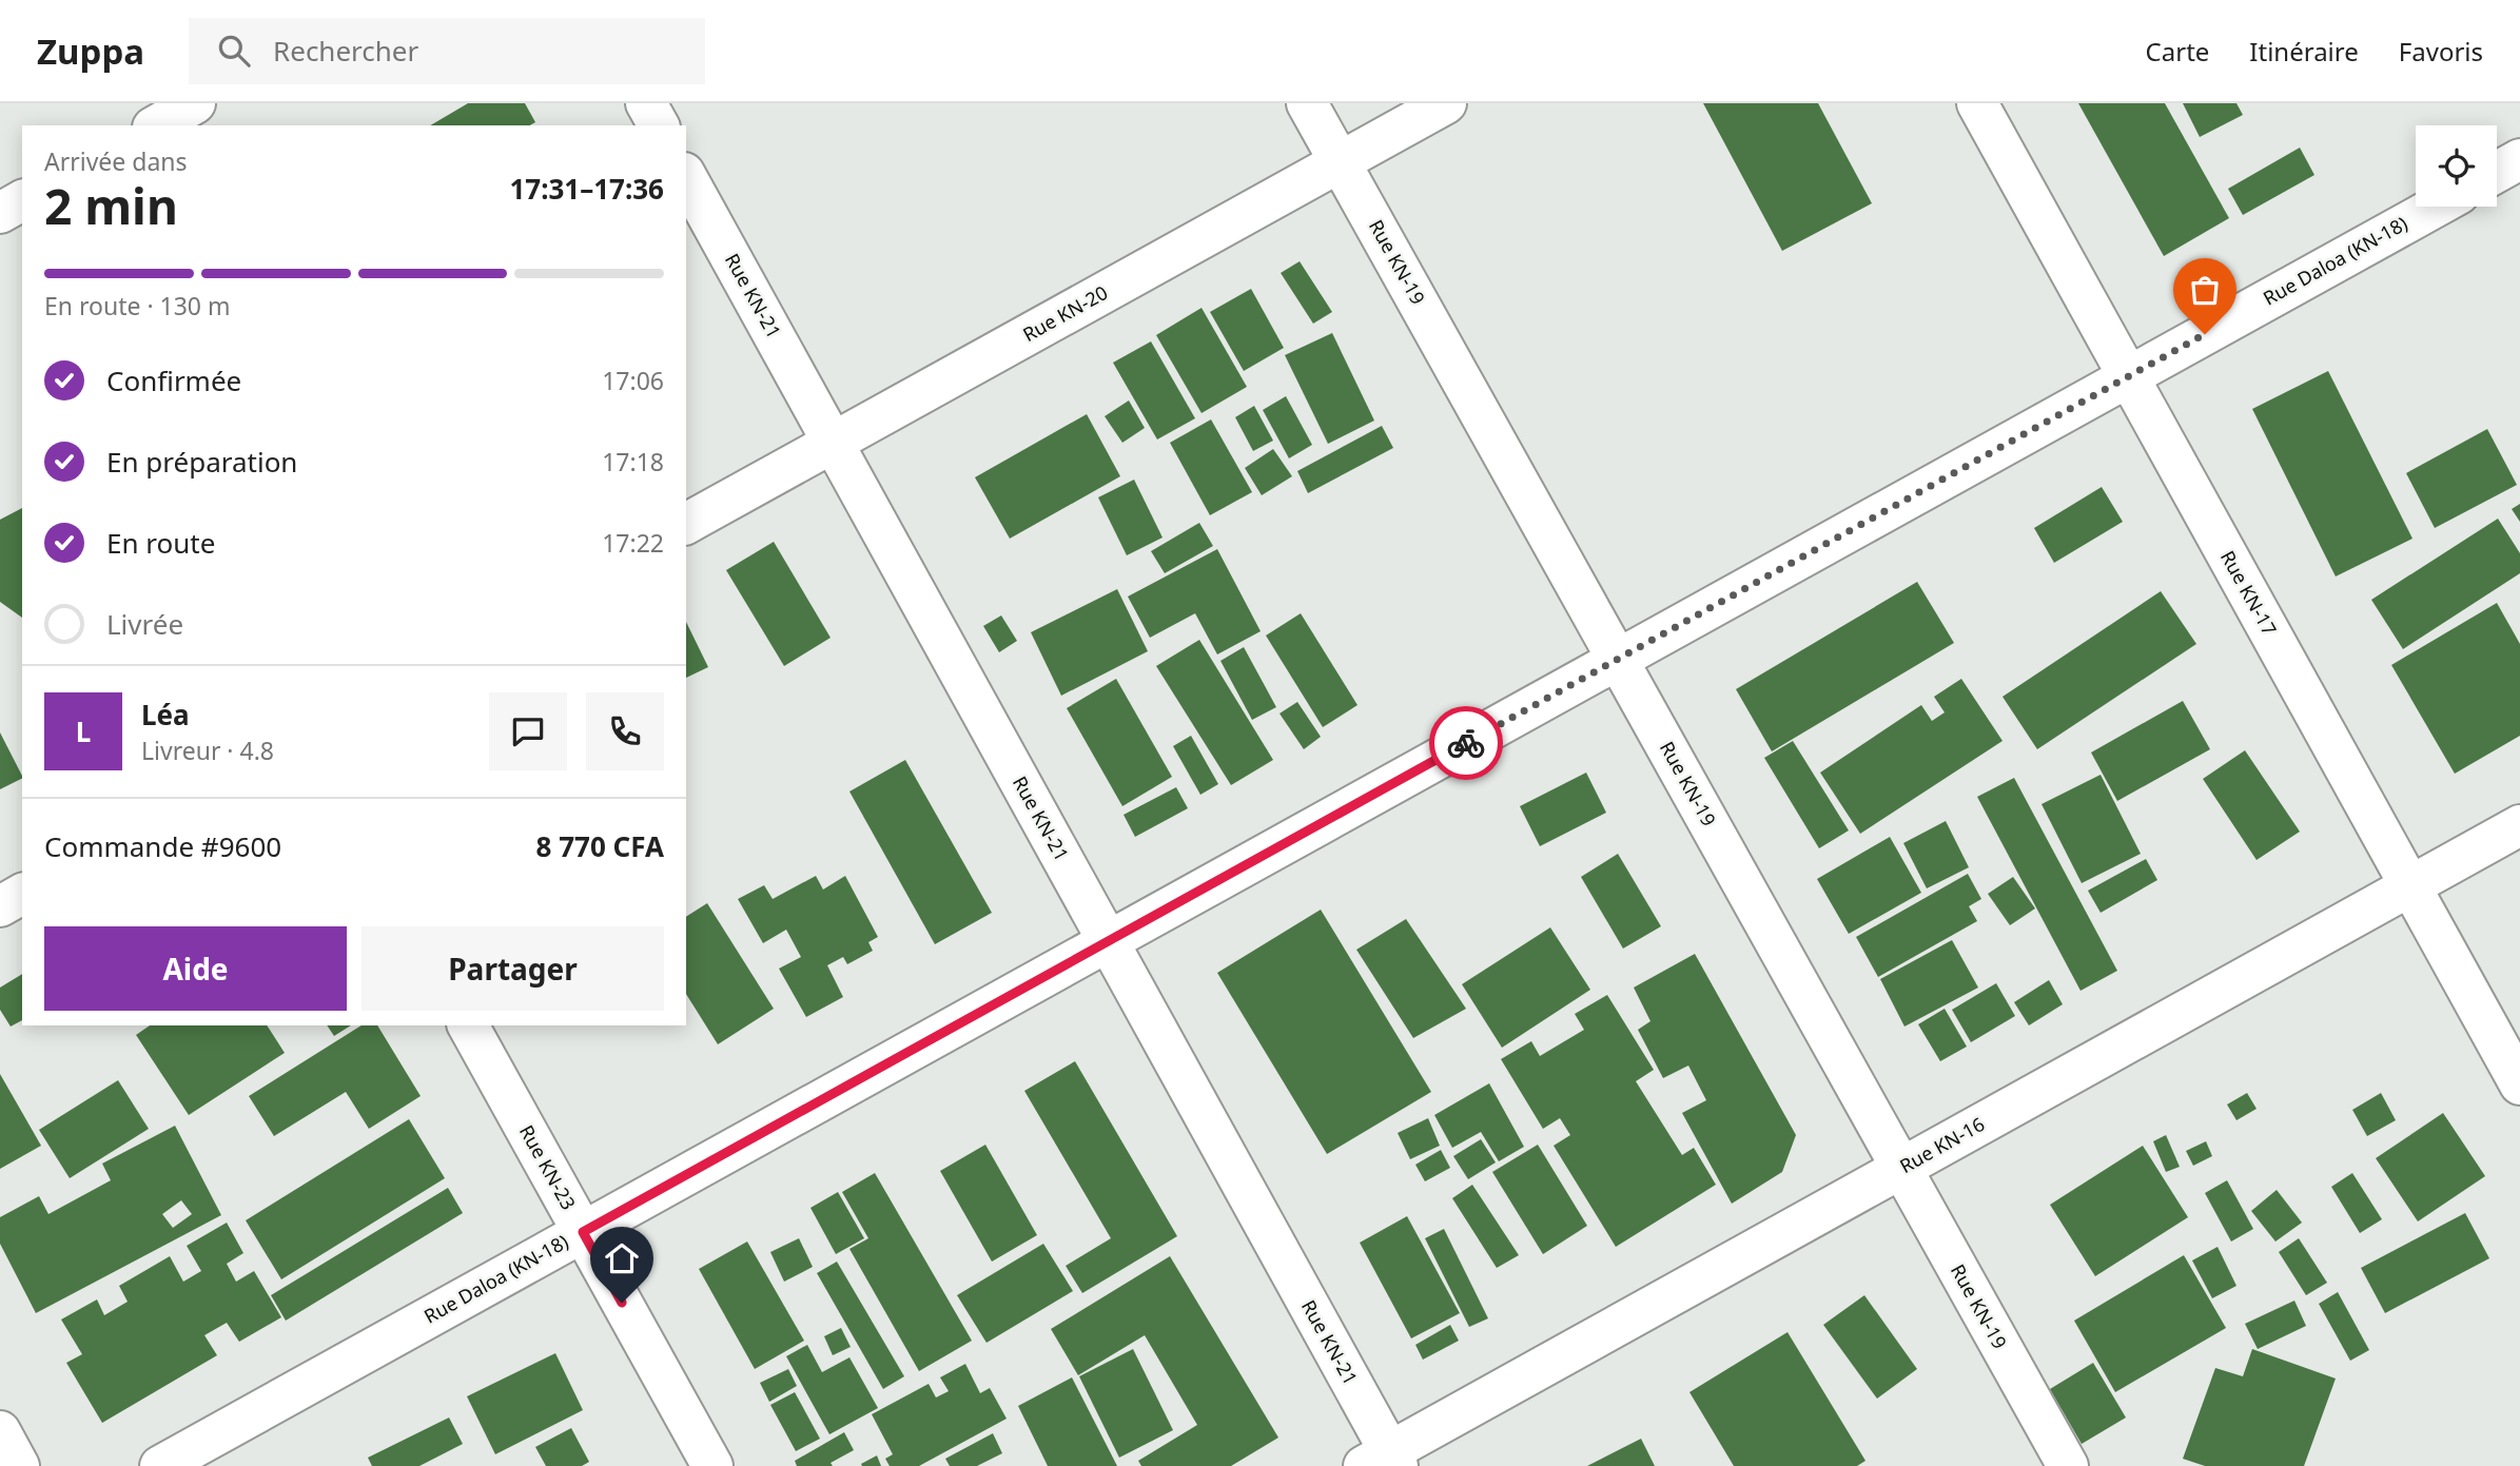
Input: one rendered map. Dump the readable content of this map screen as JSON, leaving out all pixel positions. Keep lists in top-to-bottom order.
{
  "streets": {
    "street": [
      "Rue Daloa (KN-18)",
      "Rue KN-19",
      "Rue KN-21",
      "Rue KN-20",
      "Rue KN-17",
      "Rue KN-16",
      "Rue KN-23"
    ]
  },
  "crossings": [
    ["Rue Daloa (KN-18)", "Rue KN-19"],
    ["Rue Daloa (KN-18)", "Rue KN-21"],
    ["Rue Daloa (KN-18)", "Rue KN-17"],
    ["Rue Daloa (KN-18)", "Rue KN-23"],
    ["Rue KN-19", "Rue KN-20"],
    ["Rue KN-19", "Rue KN-16"],
    ["Rue KN-21", "Rue KN-20"],
    ["Rue KN-21", "Rue KN-16"],
    ["Rue KN-17", "Rue KN-16"]
  ],
  "page": {
    "header": "Zuppa",
    "search": "Rechercher",
    "nav": ["Carte", "Itinéraire", "Favoris"],
    "heading": ["2 min", "Arrivée dans", "17:31–17:36"],
    "panel": [
      "Léa",
      "Livreur · 4.8",
      "Commande #9600",
      "8 770 CFA"
    ],
    "bar": "En route · 130 m",
    "list": [
      ["Confirmée", "17:06"],
      ["En préparation", "17:18"],
      ["En route", "17:22"],
      "Livrée"
    ],
    "round": "L",
    "buttons": ["Aide", "Partager"]
  }
}
